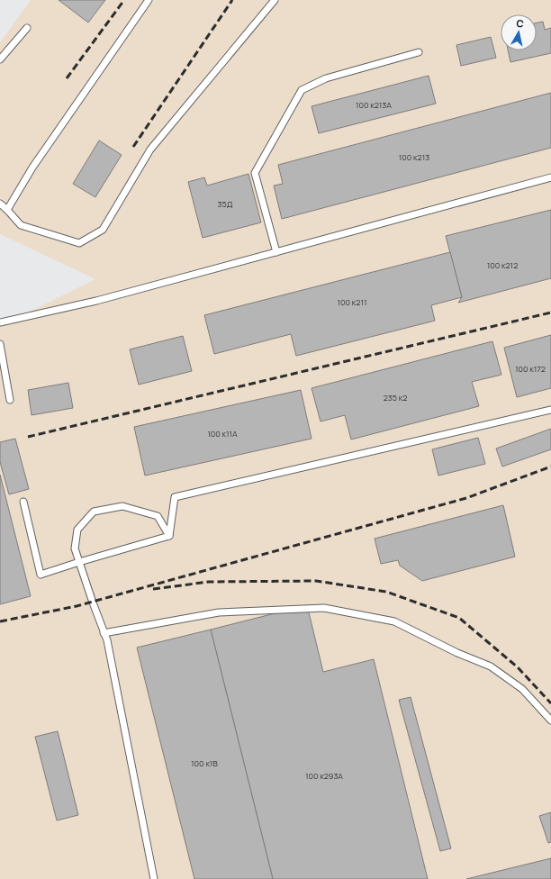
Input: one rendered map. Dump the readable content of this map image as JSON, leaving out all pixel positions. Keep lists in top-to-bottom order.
{
  "house_numbers": [
    "100 к213А",
    "100 к213",
    "35Д",
    "100 к212",
    "100 к211",
    "100 к172",
    "235 к2",
    "100 к11А",
    "100 к1В",
    "100 к293А"
  ],
  "north": "top"
}
